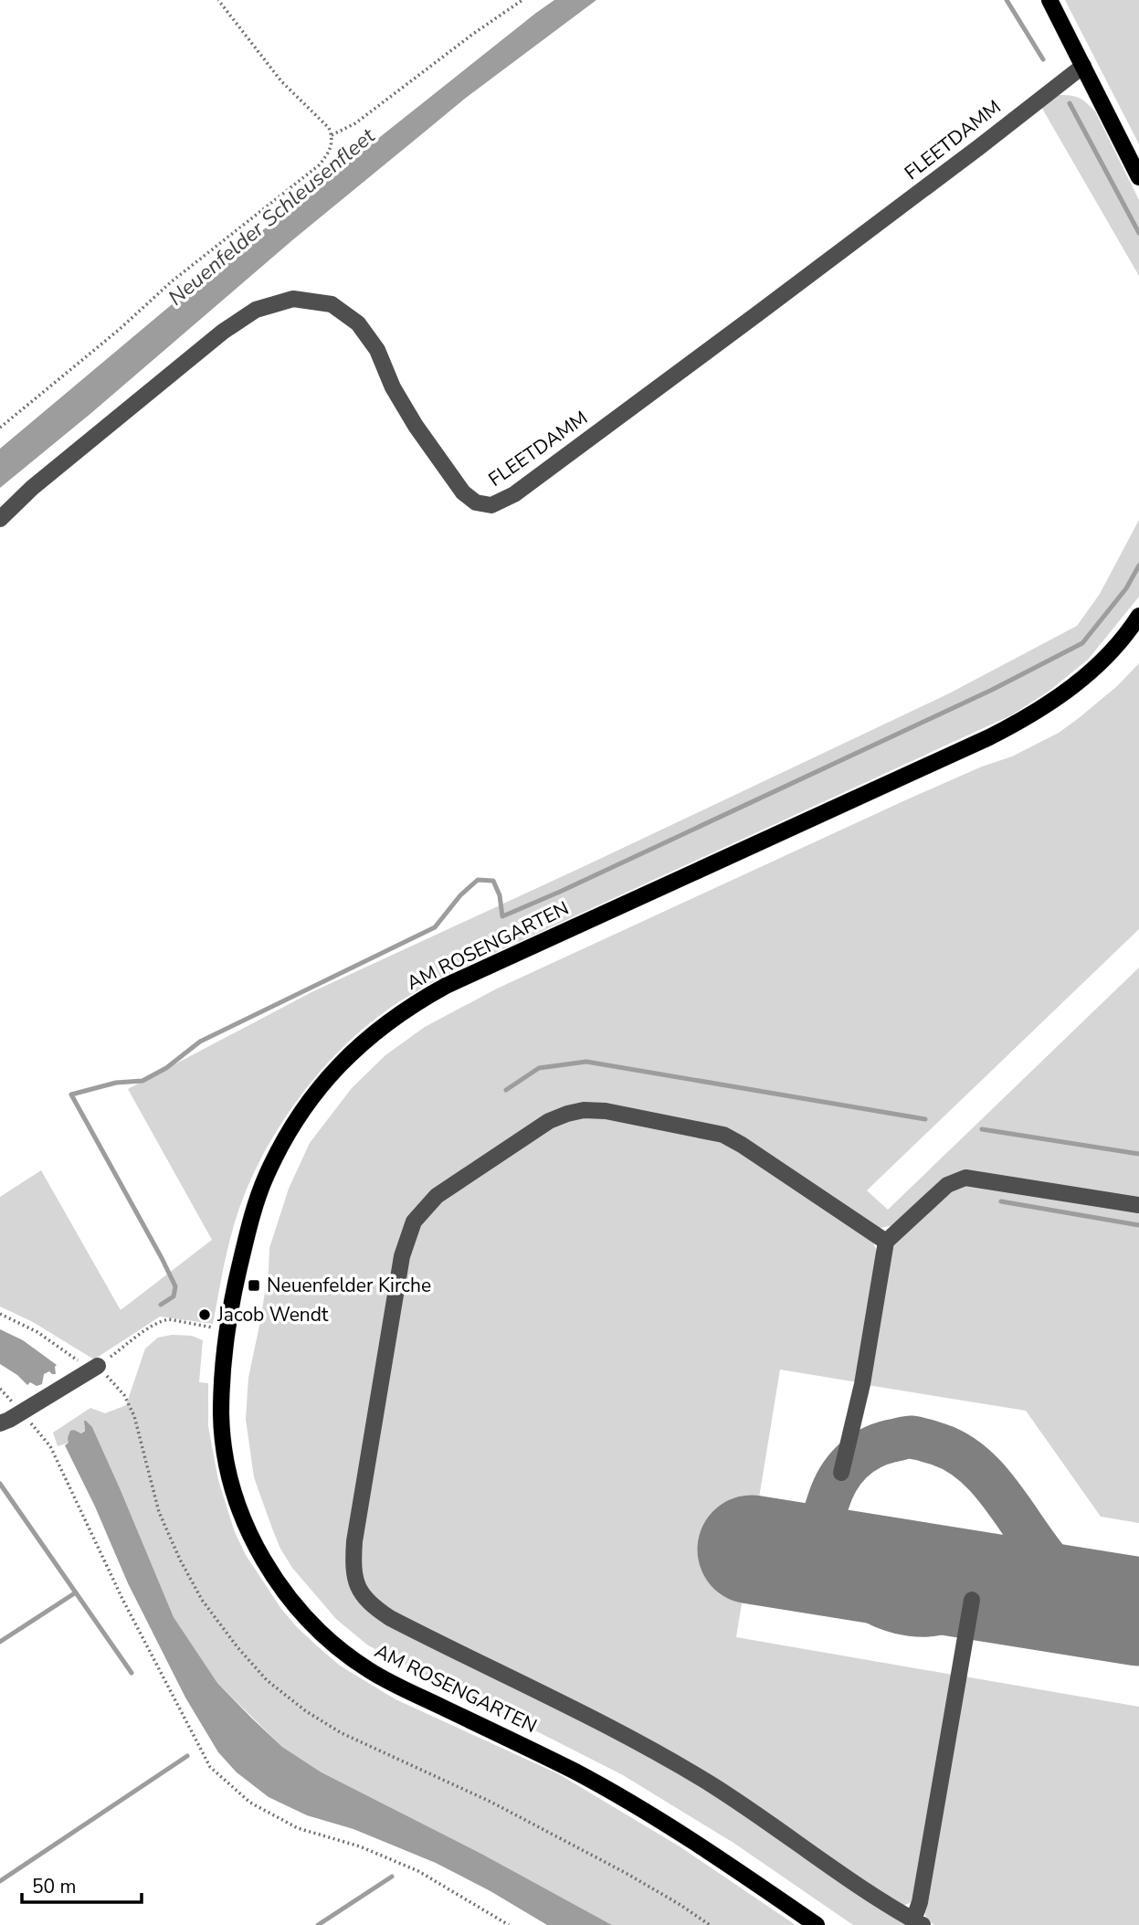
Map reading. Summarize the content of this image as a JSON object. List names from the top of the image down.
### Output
{
  "streets": {
    "main road": ["AM ROSENGARTEN"],
    "street": ["FLEETDAMM"]
  },
  "water": ["Neuenfelder Schleusenfleet"],
  "places": {
    "transit": ["Neuenfelder Kirche"],
    "other": ["Jacob Wendt"]
  },
  "scale_bar": "50 m"
}
